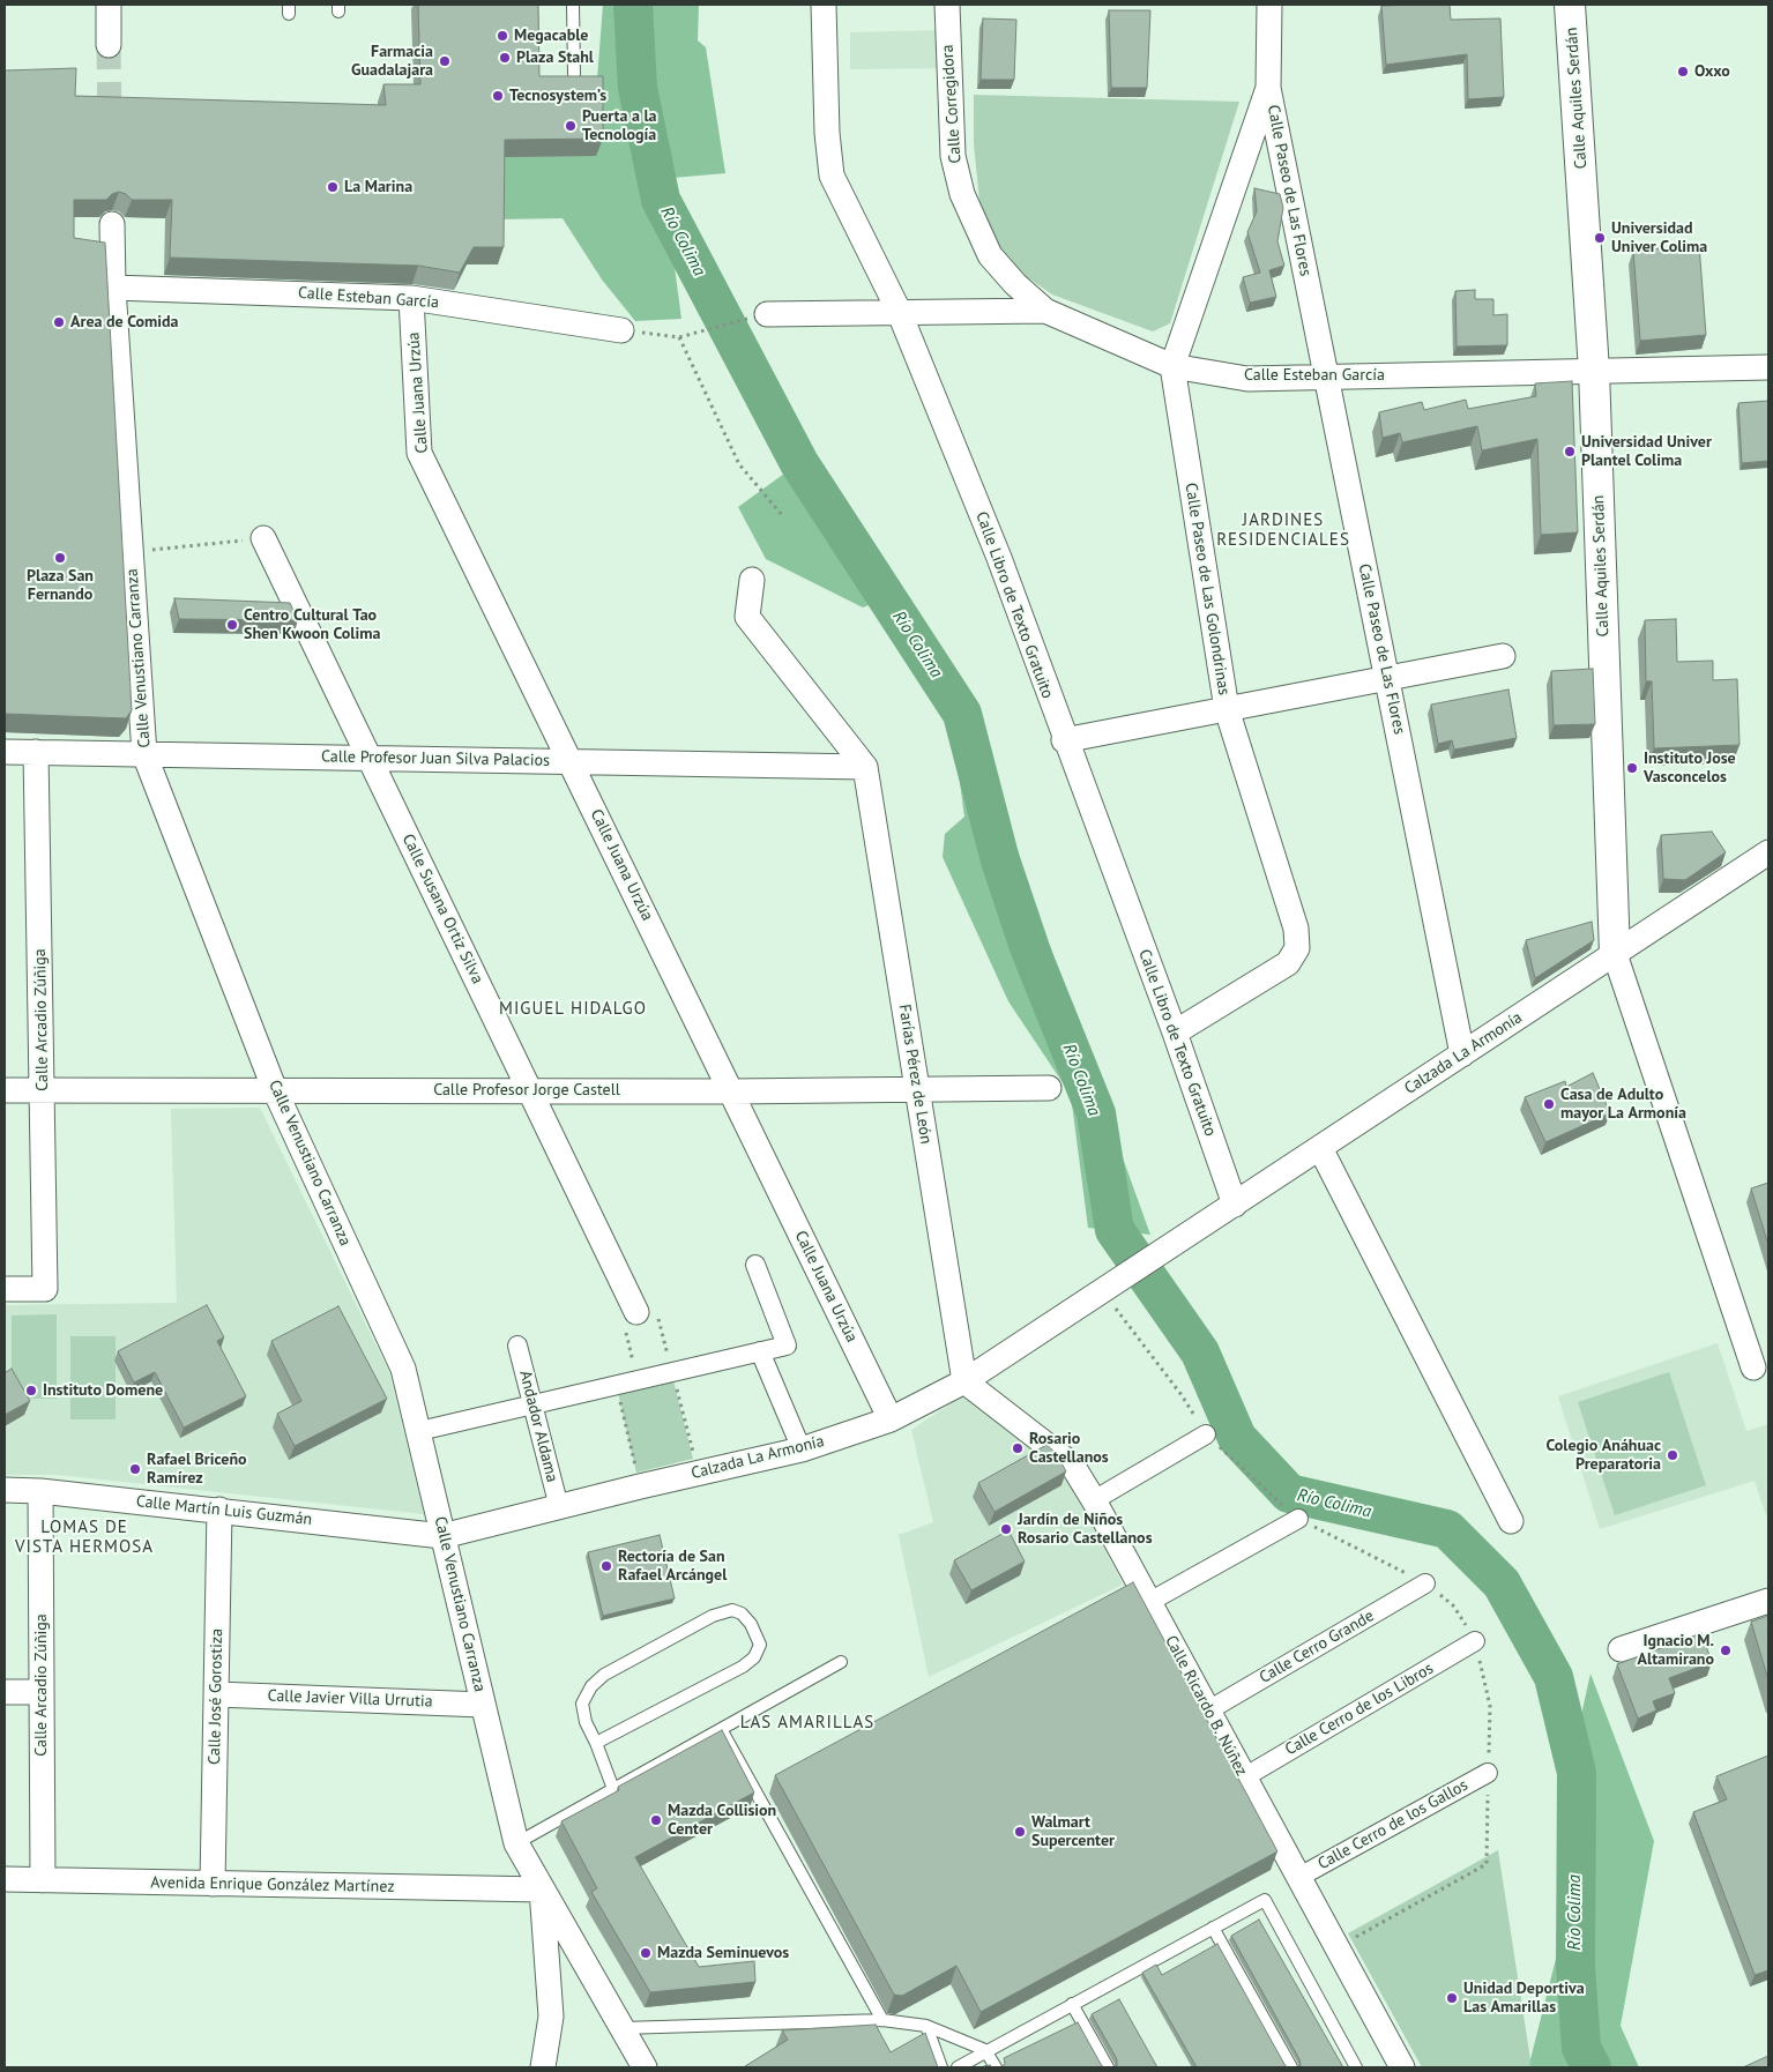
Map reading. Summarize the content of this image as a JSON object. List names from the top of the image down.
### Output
{
  "streets": {
    "street": [
      "Calle Aquiles Serdán",
      "Calle Corregidora",
      "Calle Paseo de Las Flores",
      "Calle Esteban García",
      "Calle Juana Urzúa",
      "Calle Paseo de Las Golondrinas",
      "Calle Libro de Texto Gratuito",
      "Calle Venustiano Carranza",
      "Calle Profesor Juan Silva Palacios",
      "Calle Susana Ortiz Silva",
      "Calle Arcadio Zúñiga",
      "Calzada La Armonía",
      "Farías Pérez de León",
      "Calle Profesor Jorge Castell",
      "Andador Aldama",
      "Calle Martín Luis Guzmán",
      "Calle Cerro Grande",
      "Calle José Gorostiza",
      "Calle Javier Villa Urrutia",
      "Calle Ricardo B. Núñez",
      "Calle Cerro de los Libros",
      "Calle Cerro de los Gallos",
      "Avenida Enrique González Martínez"
    ]
  },
  "crossings": [
    ["Calle Aquiles Serdán", "Calle Esteban García"],
    ["Calle Aquiles Serdán", "Calzada La Armonía"],
    ["Calle Corregidora", "Calle Esteban García"],
    ["Calle Paseo de Las Flores", "Calle Esteban García"],
    ["Calle Paseo de Las Flores", "Calle Paseo de Las Golondrinas"],
    ["Calle Paseo de Las Flores", "Calzada La Armonía"],
    ["Calle Esteban García", "Calle Juana Urzúa"],
    ["Calle Esteban García", "Calle Paseo de Las Golondrinas"],
    ["Calle Esteban García", "Calle Libro de Texto Gratuito"],
    ["Calle Esteban García", "Calle Venustiano Carranza"],
    ["Calle Juana Urzúa", "Calle Profesor Juan Silva Palacios"],
    ["Calle Juana Urzúa", "Calzada La Armonía"],
    ["Calle Juana Urzúa", "Calle Profesor Jorge Castell"],
    ["Calle Paseo de Las Golondrinas", "Calle Libro de Texto Gratuito"],
    ["Calle Libro de Texto Gratuito", "Calzada La Armonía"],
    ["Calle Venustiano Carranza", "Calle Profesor Juan Silva Palacios"],
    ["Calle Venustiano Carranza", "Calzada La Armonía"],
    ["Calle Venustiano Carranza", "Calle Profesor Jorge Castell"],
    ["Calle Venustiano Carranza", "Calle Martín Luis Guzmán"],
    ["Calle Venustiano Carranza", "Calle Javier Villa Urrutia"],
    ["Calle Venustiano Carranza", "Avenida Enrique González Martínez"],
    ["Calle Profesor Juan Silva Palacios", "Calle Susana Ortiz Silva"],
    ["Calle Profesor Juan Silva Palacios", "Calle Arcadio Zúñiga"],
    ["Calle Profesor Juan Silva Palacios", "Farías Pérez de León"],
    ["Calle Susana Ortiz Silva", "Calle Profesor Jorge Castell"],
    ["Calle Arcadio Zúñiga", "Calle Profesor Jorge Castell"],
    ["Calle Arcadio Zúñiga", "Calle Martín Luis Guzmán"],
    ["Calle Arcadio Zúñiga", "Avenida Enrique González Martínez"],
    ["Calzada La Armonía", "Farías Pérez de León"],
    ["Calzada La Armonía", "Andador Aldama"],
    ["Calzada La Armonía", "Calle Martín Luis Guzmán"],
    ["Calzada La Armonía", "Calle Ricardo B. Núñez"],
    ["Farías Pérez de León", "Calle Profesor Jorge Castell"],
    ["Farías Pérez de León", "Calle Ricardo B. Núñez"],
    ["Calle Martín Luis Guzmán", "Calle José Gorostiza"],
    ["Calle Cerro Grande", "Calle Ricardo B. Núñez"],
    ["Calle José Gorostiza", "Calle Javier Villa Urrutia"],
    ["Calle José Gorostiza", "Avenida Enrique González Martínez"],
    ["Calle Ricardo B. Núñez", "Calle Cerro de los Libros"],
    ["Calle Ricardo B. Núñez", "Calle Cerro de los Gallos"]
  ],
  "districts": [
    "JARDINES RESIDENCIALES",
    "MIGUEL HIDALGO",
    "LOMAS DE VISTA HERMOSA",
    "LAS AMARILLAS"
  ],
  "water": ["Río Colima"],
  "places": [
    "Megacable",
    "Plaza Stahl",
    "Farmacia Guadalajara",
    "Oxxo",
    "Tecnosystem’s",
    "Puerta a la Tecnología",
    "La Marina",
    "Universidad Univer Colima",
    "Area de Comida",
    "Universidad Univer Plantel Colima",
    "Plaza San Fernando",
    "Centro Cultural Tao Shen Kwoon Colima",
    "Instituto Jose Vasconcelos",
    "Casa de Adulto mayor La Armonía",
    "Instituto Domene",
    "Rosario Castellanos",
    "Colegio Anáhuac Preparatoria",
    "Rafael Briceño Ramírez",
    "Jardín de Niños Rosario Castellanos",
    "Rectoría de San Rafael Arcángel",
    "Ignacio M. Altamirano",
    "Mazda Collision Center",
    "Walmart Supercenter",
    "Mazda Seminuevos",
    "Unidad Deportiva Las Amarillas"
  ]
}
